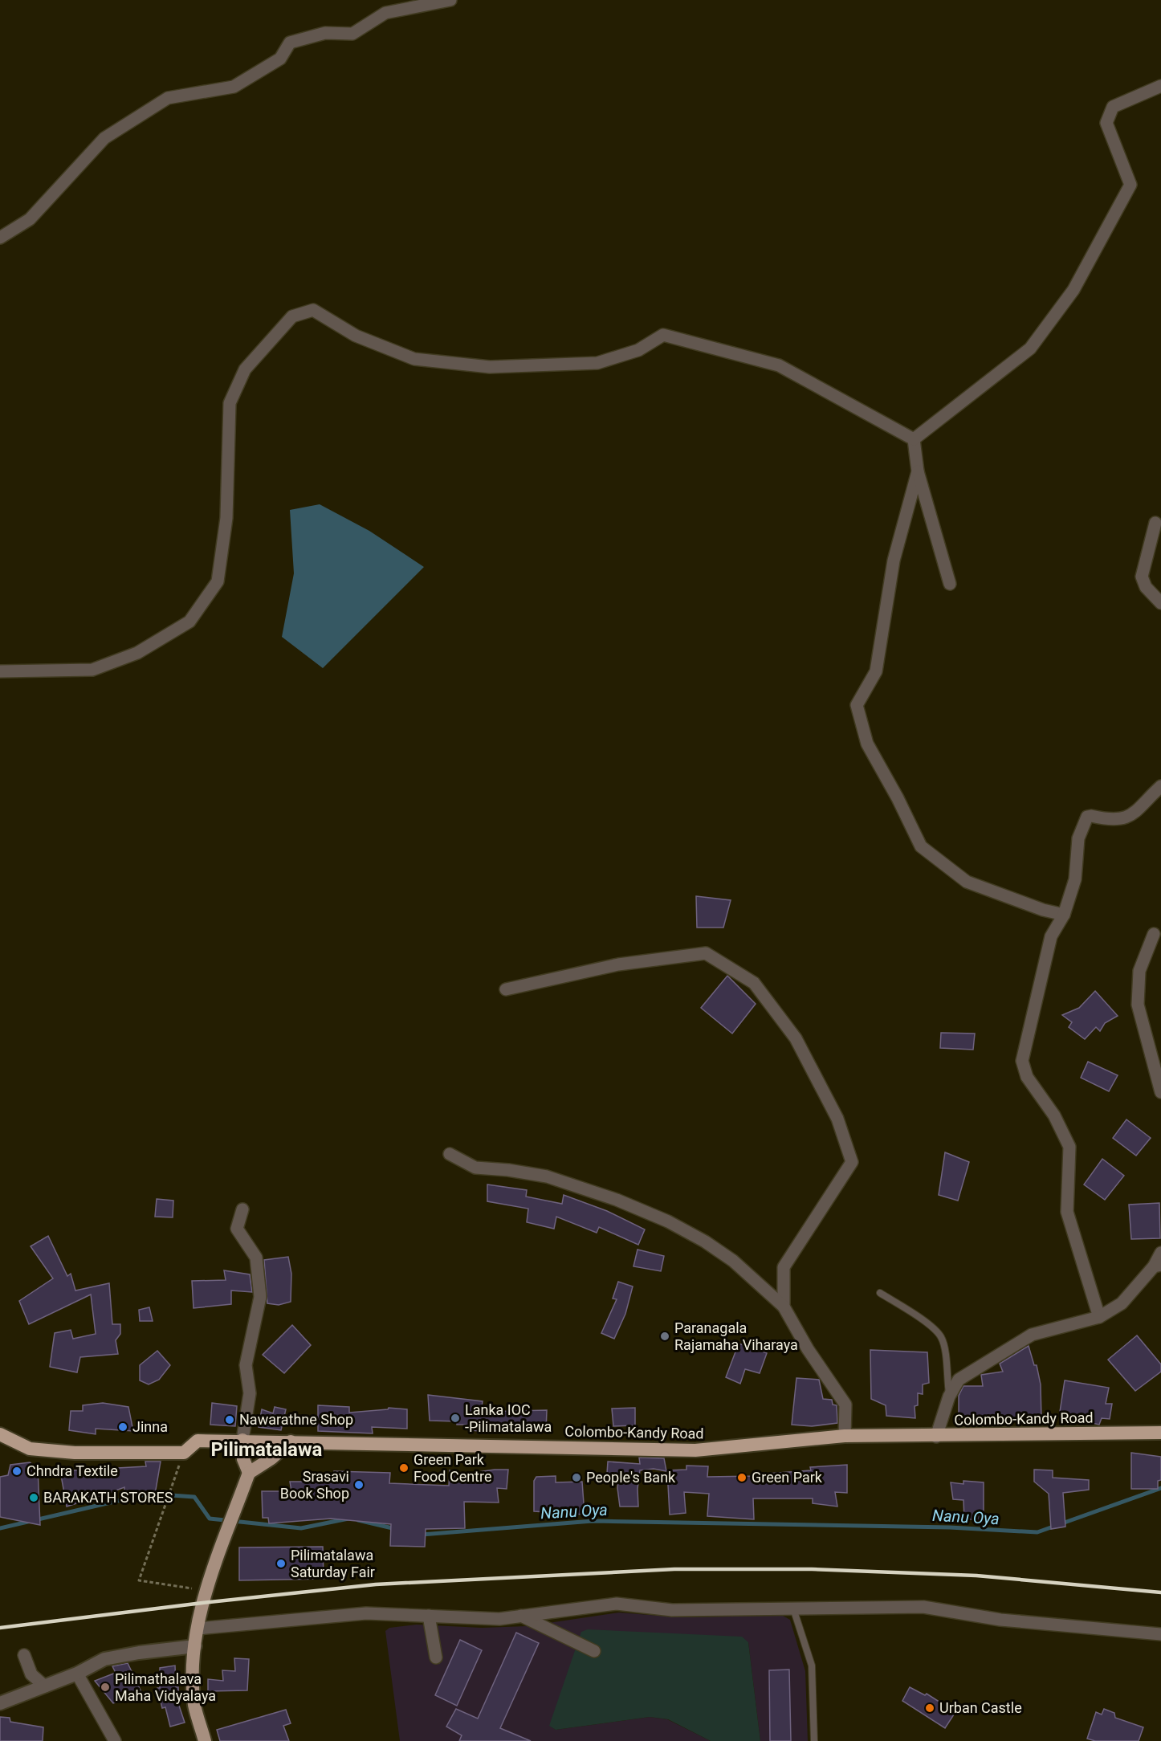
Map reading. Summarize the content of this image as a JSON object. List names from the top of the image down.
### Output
{
  "streets": {
    "highway": ["Colombo-Kandy Road"]
  },
  "districts": ["Pilimatalawa"],
  "water": ["Nanu Oya"],
  "places": [
    "Paranagala Rajamaha Viharaya",
    "Lanka IOC -Pilimatalawa",
    "Nawarathne Shop",
    "Jinna",
    "Green Park Food Centre",
    "Chndra Textile",
    "People's Bank",
    "Green Park",
    "Srasavi Book Shop",
    "BARAKATH STORES",
    "Pilimatalawa Saturday Fair",
    "Pilimathalava Maha Vidyalaya",
    "Urban Castle"
  ]
}
